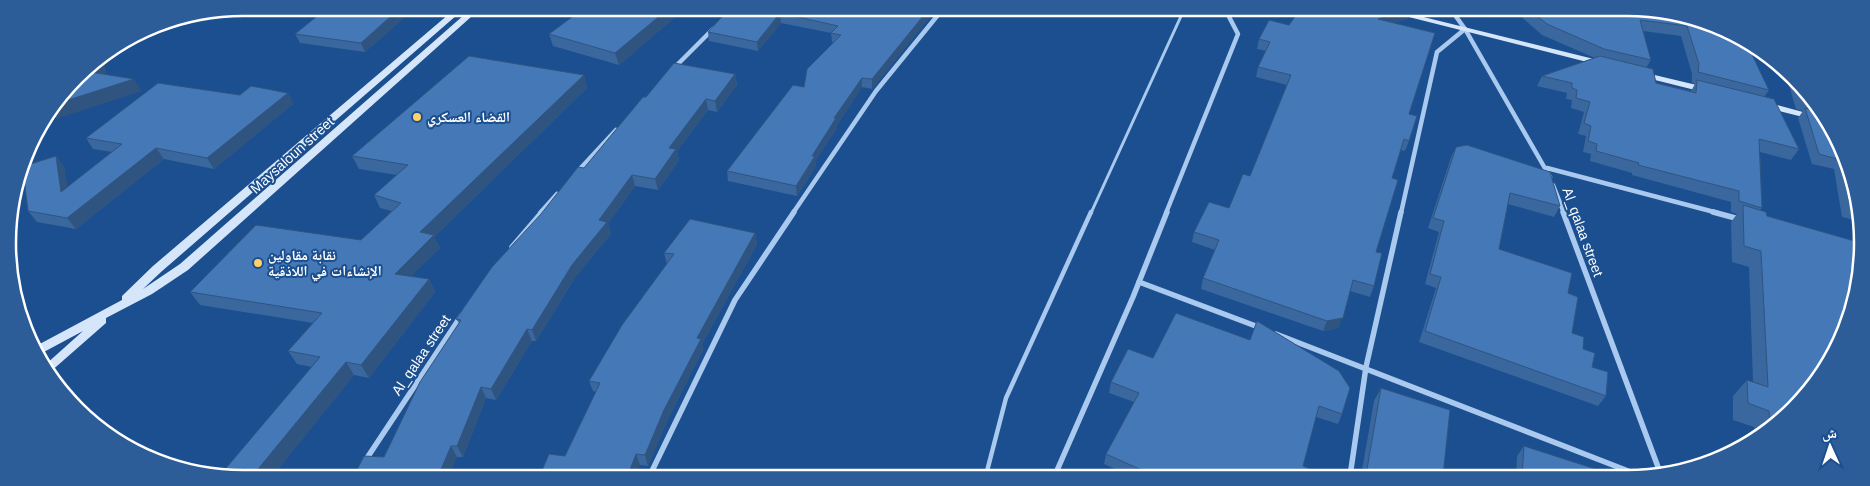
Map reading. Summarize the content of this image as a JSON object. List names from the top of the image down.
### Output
{
  "streets": {
    "main road": ["Maysaloun street"],
    "street": ["Al_qalaa street"]
  },
  "places": ["القضاء العسكري", "نقابة مقاولين الإنشاءات في اللاذقية"],
  "north": "top"
}
